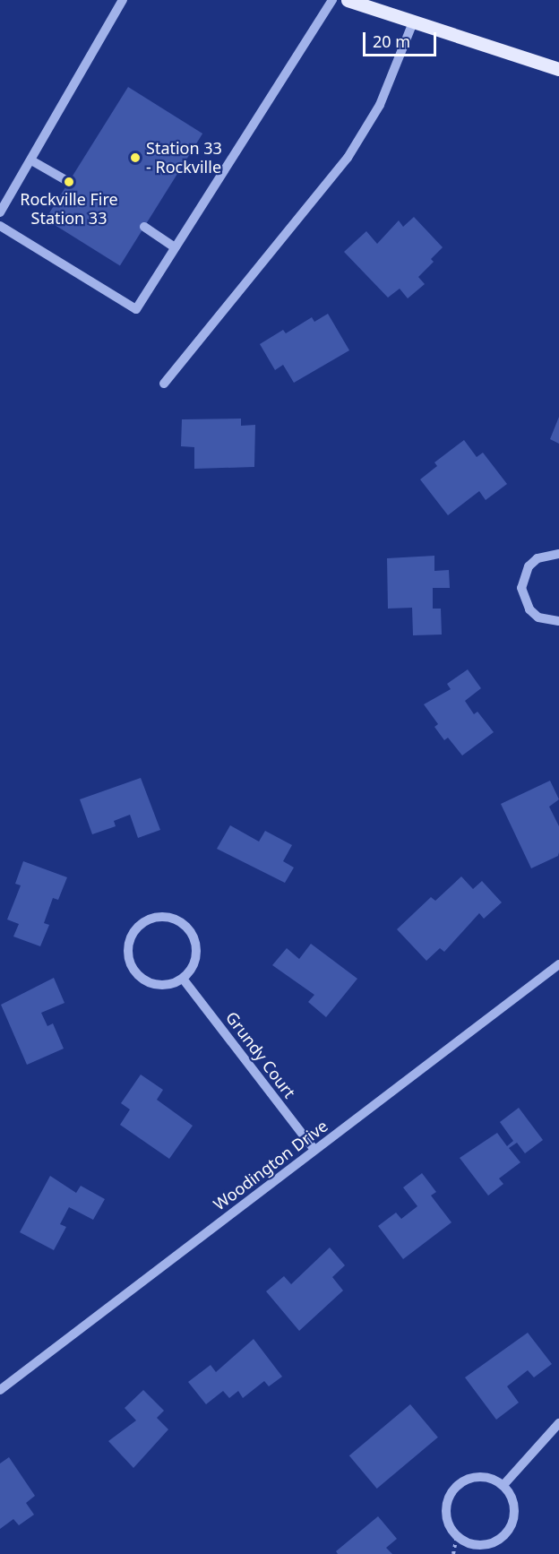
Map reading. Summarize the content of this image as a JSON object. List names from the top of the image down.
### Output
{
  "streets": {
    "street": ["Grundy Court", "Woodington Drive"]
  },
  "crossings": [
    ["Grundy Court", "Woodington Drive"]
  ],
  "places": ["Station 33 - Rockville", "Rockville Fire Station 33"],
  "scale_bar": "20 m"
}
